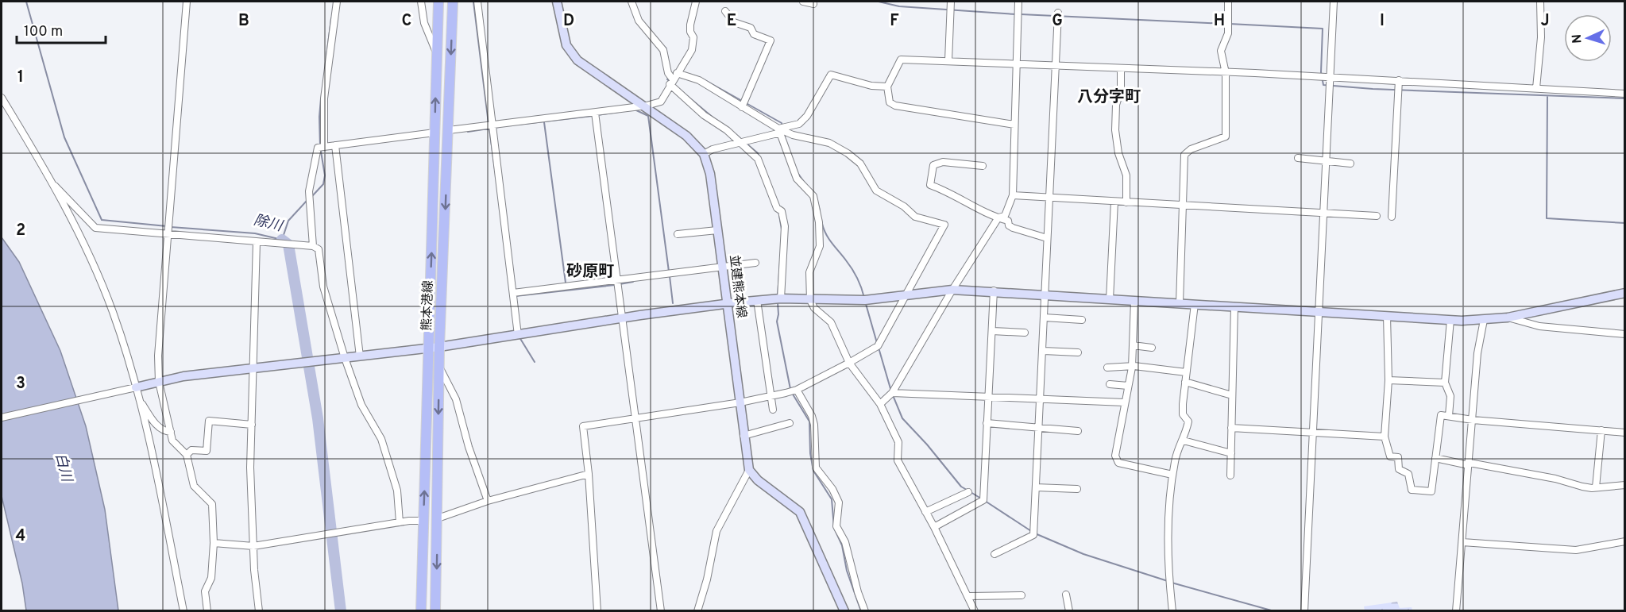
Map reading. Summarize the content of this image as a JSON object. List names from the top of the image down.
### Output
{
  "streets": {
    "main road": ["熊本港線"],
    "street": ["並建熊本線"]
  },
  "districts": ["八分字町", "砂原町"],
  "water": ["除川", "白川"],
  "scale_bar": "100 m",
  "north": "left",
  "grid": {
    "columns": [
      "B",
      "C",
      "D",
      "E",
      "F",
      "G",
      "H",
      "I",
      "J"
    ],
    "rows": [
      "1",
      "2",
      "3",
      "4"
    ]
  }
}
